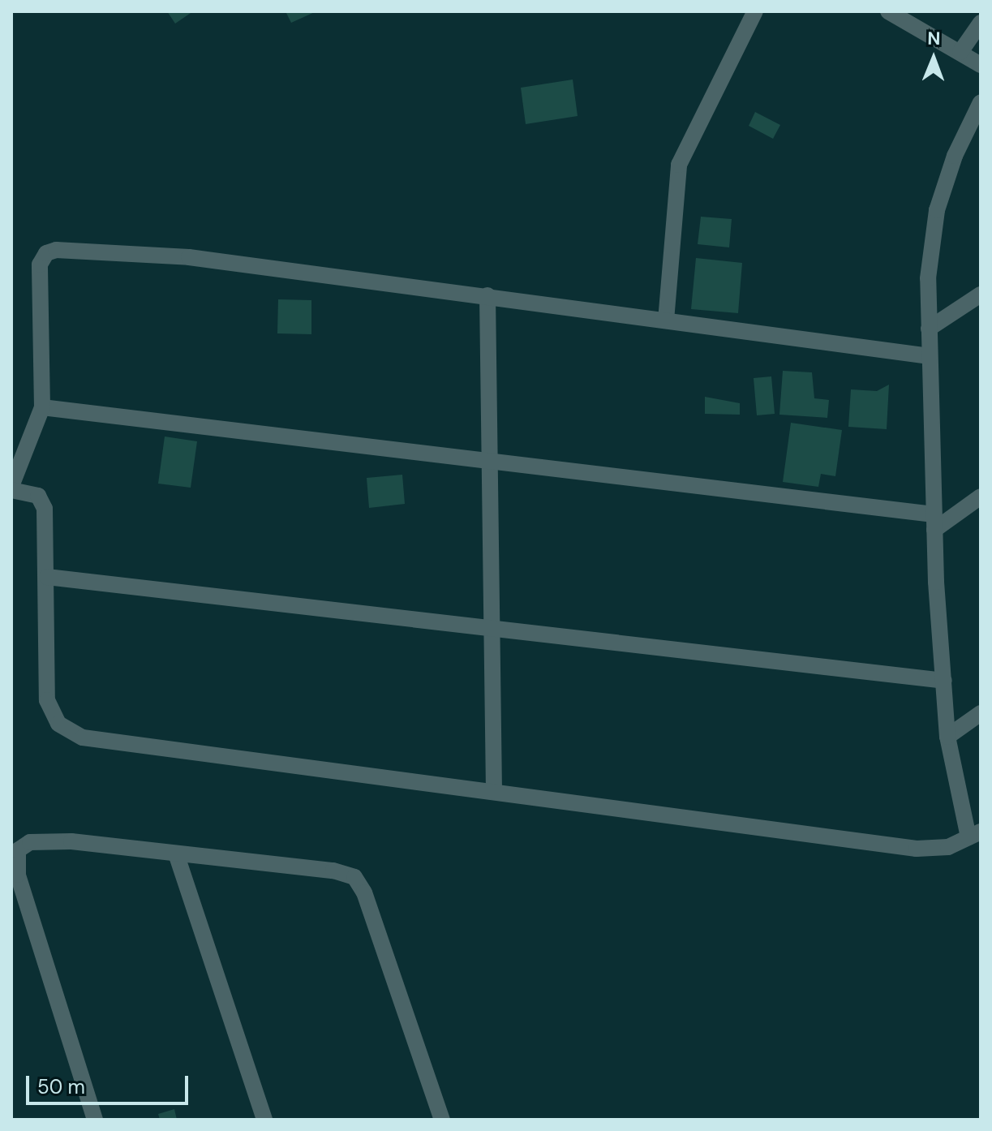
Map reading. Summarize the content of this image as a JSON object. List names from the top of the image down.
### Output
{
  "scale_bar": "50 m",
  "north": "top"
}
